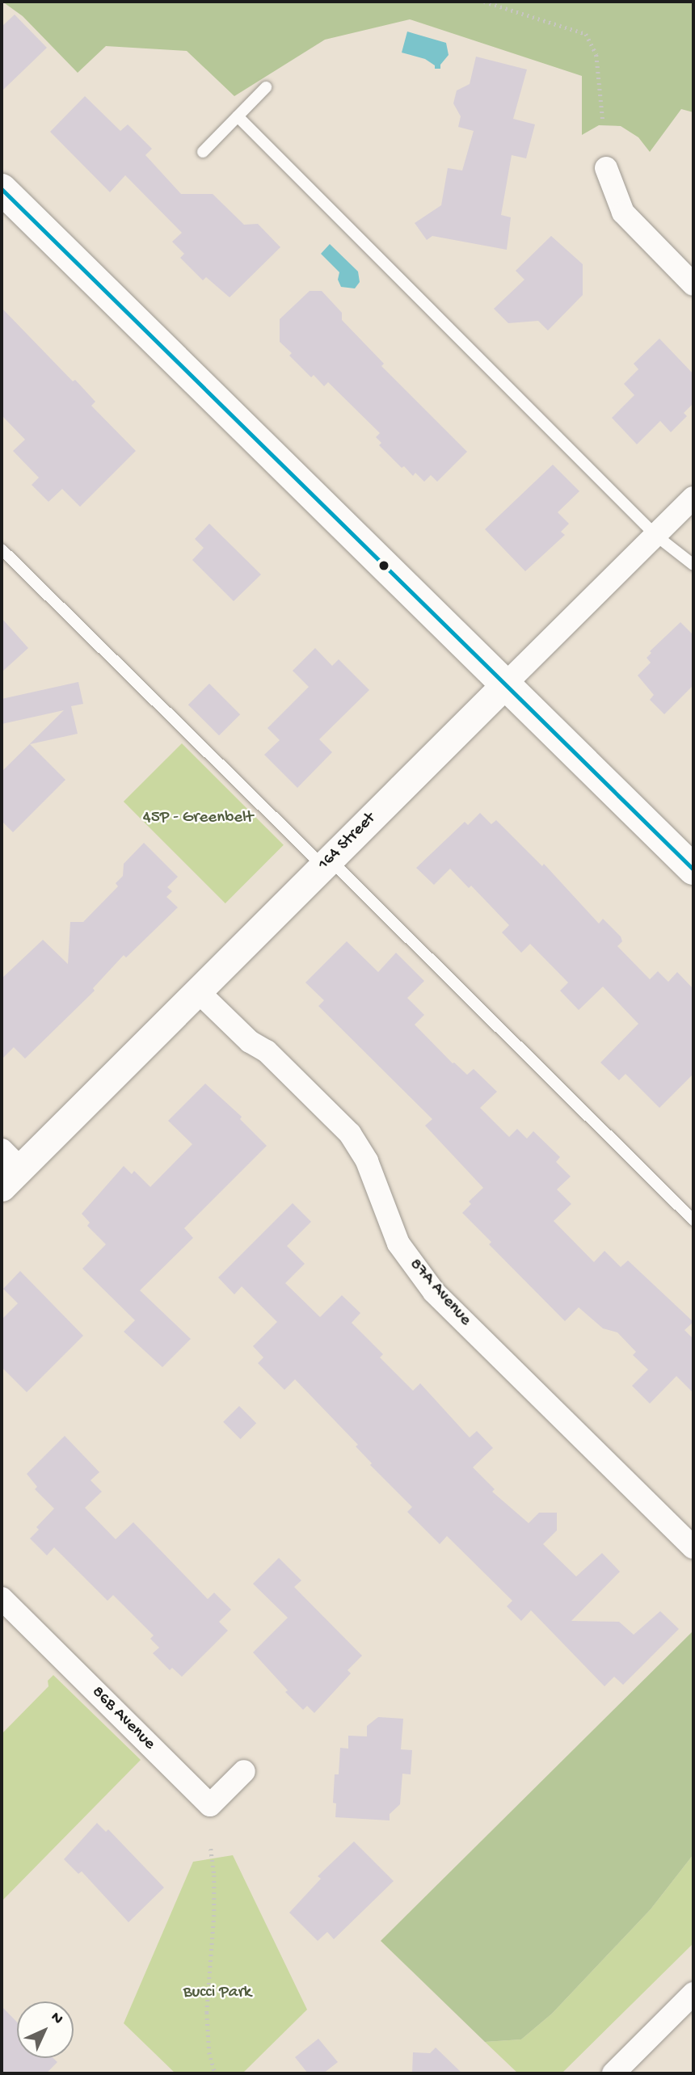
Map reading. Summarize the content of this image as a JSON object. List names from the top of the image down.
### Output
{
  "streets": {
    "street": ["164 Street", "87A Avenue", "86B Avenue"]
  },
  "crossings": [
    ["164 Street", "87A Avenue"]
  ],
  "parks": ["45P - Greenbelt", "Bucci Park"],
  "north": "top right"
}
